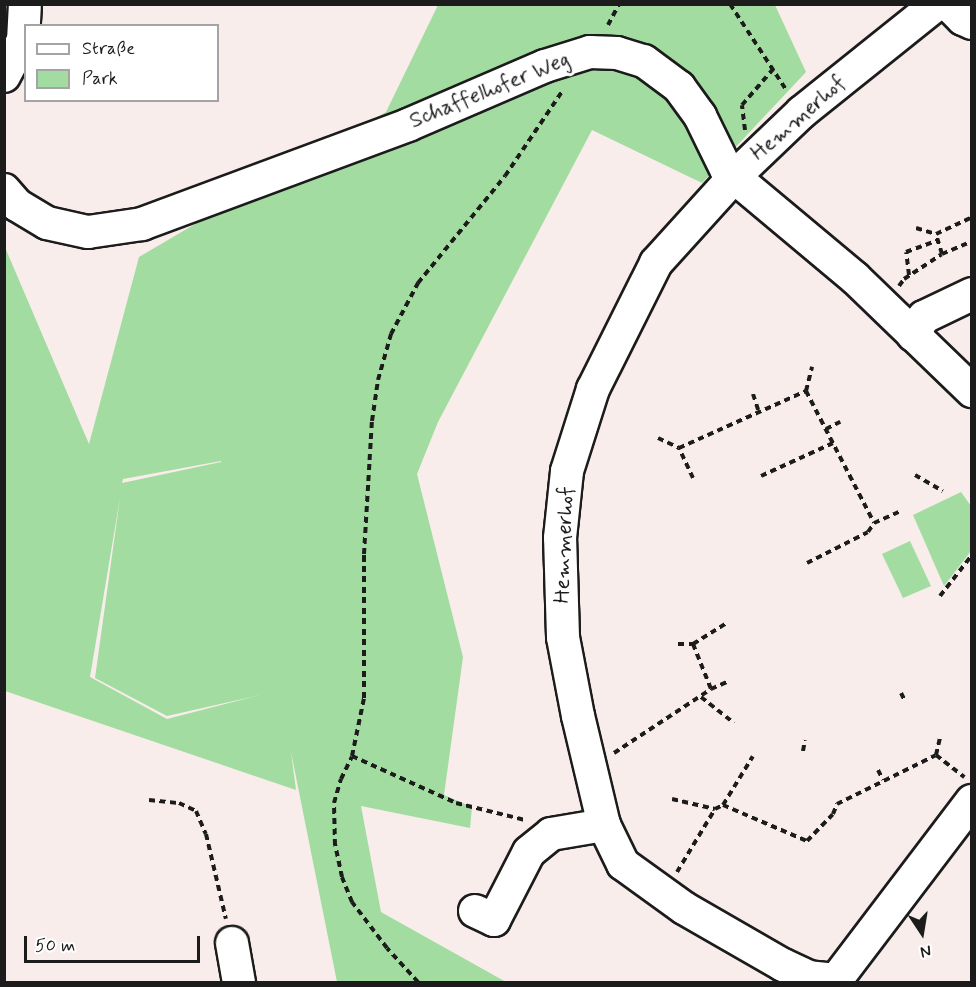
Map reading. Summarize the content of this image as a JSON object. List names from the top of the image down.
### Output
{
  "streets": {
    "street": ["Schaffelhofer Weg", "Hemmerhof"]
  },
  "crossings": [
    ["Schaffelhofer Weg", "Hemmerhof"]
  ],
  "legend": ["Straße", "Park"],
  "scale_bar": "50 m",
  "north": "bottom"
}
